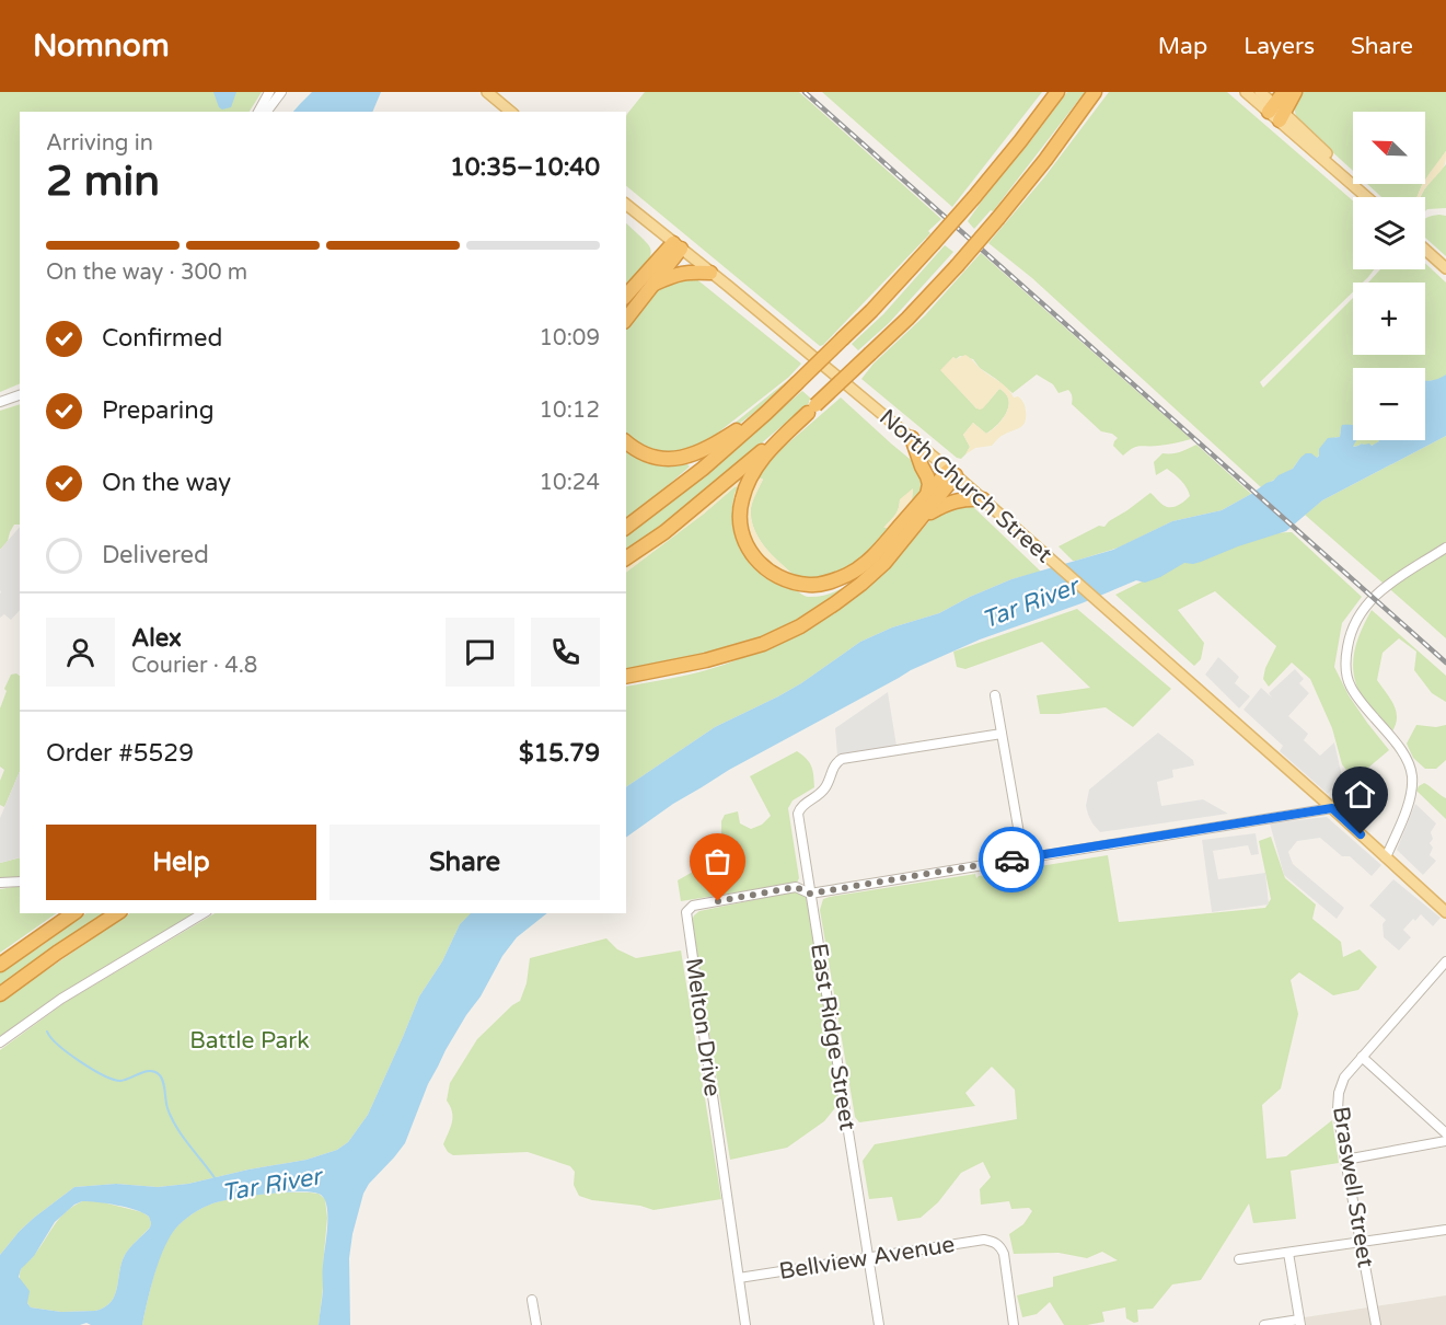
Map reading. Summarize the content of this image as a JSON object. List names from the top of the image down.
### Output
{
  "streets": {
    "main road": ["North Church Street"],
    "street": [
      "Melton Drive",
      "East Ridge Street",
      "Braswell Street",
      "Bellview Avenue"
    ]
  },
  "crossings": [
    ["North Church Street", "Melton Drive"],
    ["Melton Drive", "East Ridge Street"],
    ["Melton Drive", "Bellview Avenue"],
    ["East Ridge Street", "Bellview Avenue"]
  ],
  "water": ["Tar River"],
  "parks": ["Battle Park"],
  "north": "top left",
  "page": {
    "header": "Nomnom",
    "nav": ["Map", "Layers", "Share"],
    "map_buttons": ["+", "−"],
    "heading": ["2 min", "Arriving in", "10:35–10:40"],
    "panel": [
      "Alex",
      "Courier · 4.8",
      "Order #5529",
      "$15.79"
    ],
    "bar": "On the way · 300 m",
    "list": [
      ["Confirmed", "10:09"],
      ["Preparing", "10:12"],
      ["On the way", "10:24"],
      "Delivered"
    ],
    "buttons": ["Help", "Share"]
  }
}
